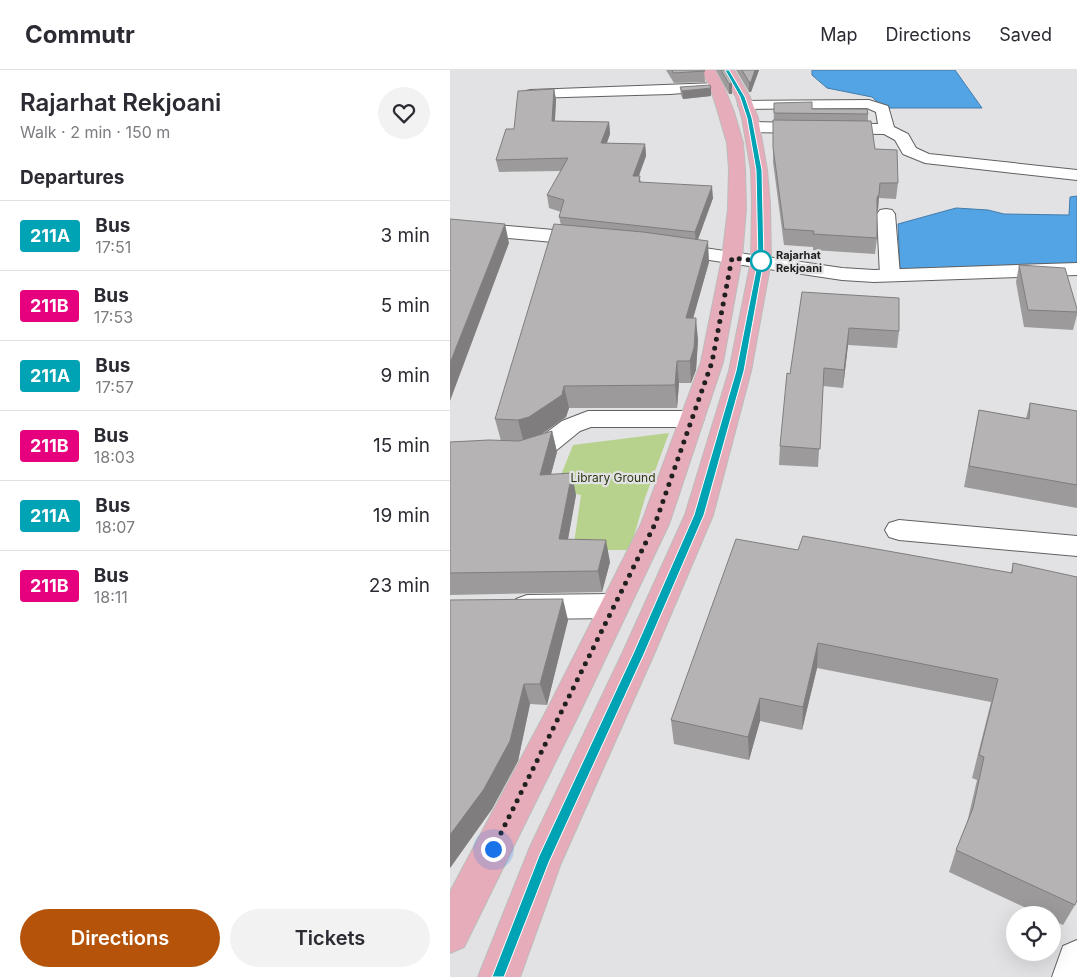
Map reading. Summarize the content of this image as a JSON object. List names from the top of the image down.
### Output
{
  "parks": ["Library Ground"],
  "places": ["Rajarhat Rekjoani"],
  "lines": ["bus line 211A"],
  "page": {
    "header": "Commutr",
    "nav": ["Map", "Directions", "Saved"],
    "heading": [
      ["Rajarhat Rekjoani", "Walk · 2 min · 150 m"],
      "Departures"
    ],
    "list": [
      {
        "mark": "211A",
        "name": "Bus",
        "note": "17:51",
        "value": "3 min"
      },
      {
        "mark": "211B",
        "name": "Bus",
        "note": "17:53",
        "value": "5 min"
      },
      {
        "mark": "211A",
        "name": "Bus",
        "note": "17:57",
        "value": "9 min"
      },
      {
        "mark": "211B",
        "name": "Bus",
        "note": "18:03",
        "value": "15 min"
      },
      {
        "mark": "211A",
        "name": "Bus",
        "note": "18:07",
        "value": "19 min"
      },
      {
        "mark": "211B",
        "name": "Bus",
        "note": "18:11",
        "value": "23 min"
      }
    ],
    "buttons": ["Directions", "Tickets"]
  }
}
